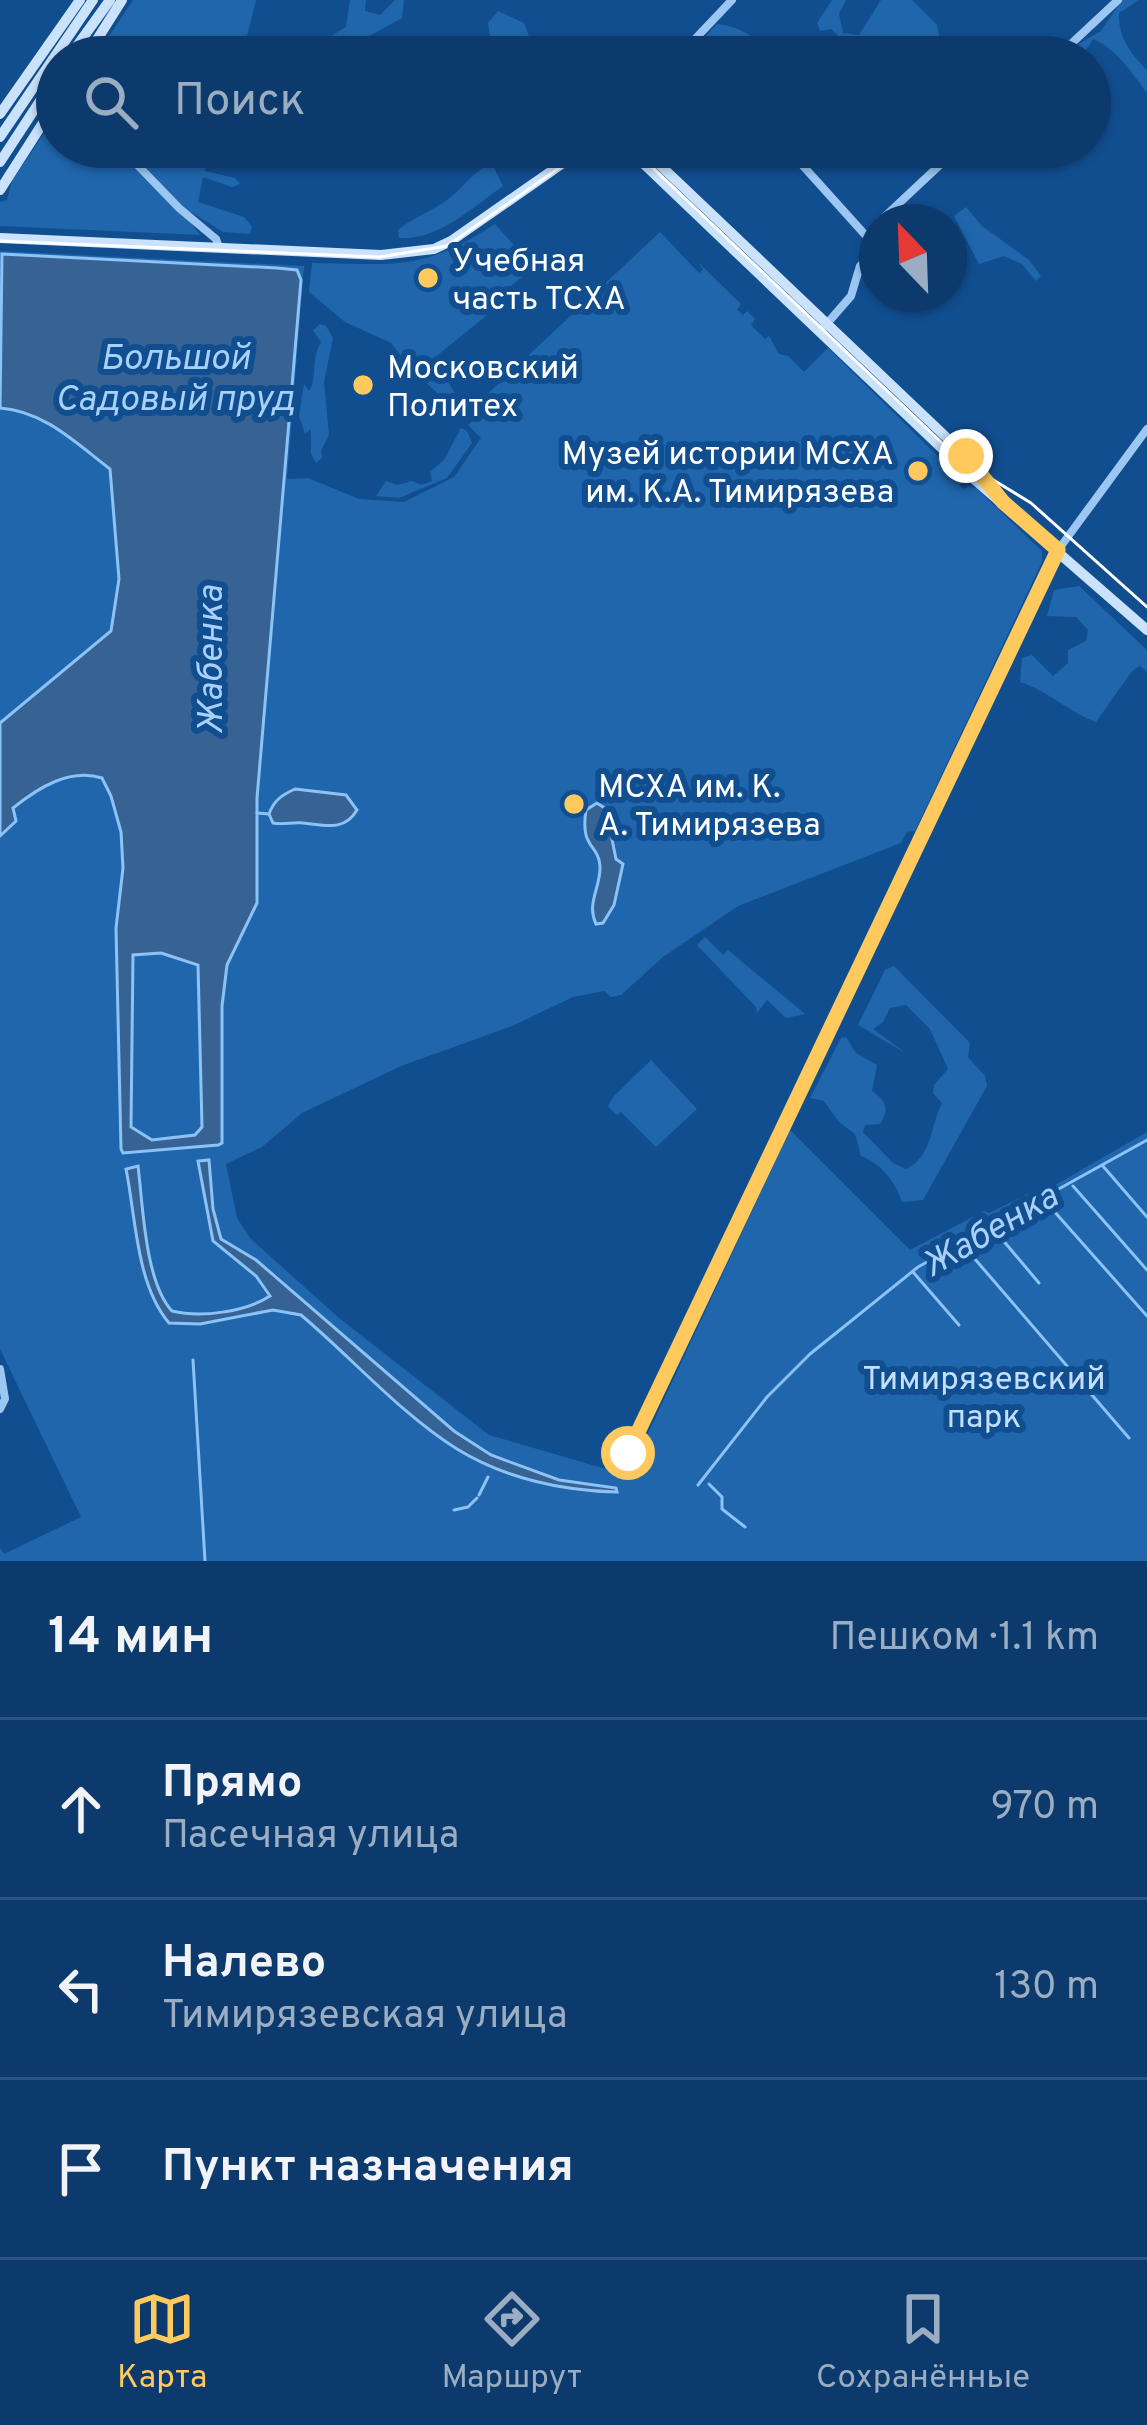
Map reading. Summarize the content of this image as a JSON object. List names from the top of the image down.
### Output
{
  "water": ["Большой Садовый пруд", "Жабенка"],
  "parks": ["Тимирязевский парк"],
  "places": [
    "Учебная часть ТСХА",
    "Московский Политех",
    "Музей истории МСХА им. К.А. Тимирязева",
    "МСХА им. К. А. Тимирязева"
  ],
  "north": "top left",
  "page": {
    "search": "Поиск",
    "heading": ["14 мин", "Пешком · 1.1 km"],
    "list": [
      ["Прямо", "Пасечная улица", "970 m"],
      ["Налево", "Тимирязевская улица", "130 m"],
      "Пункт назначения"
    ],
    "nav": ["Карта", "Маршрут", "Сохранённые"]
  }
}
